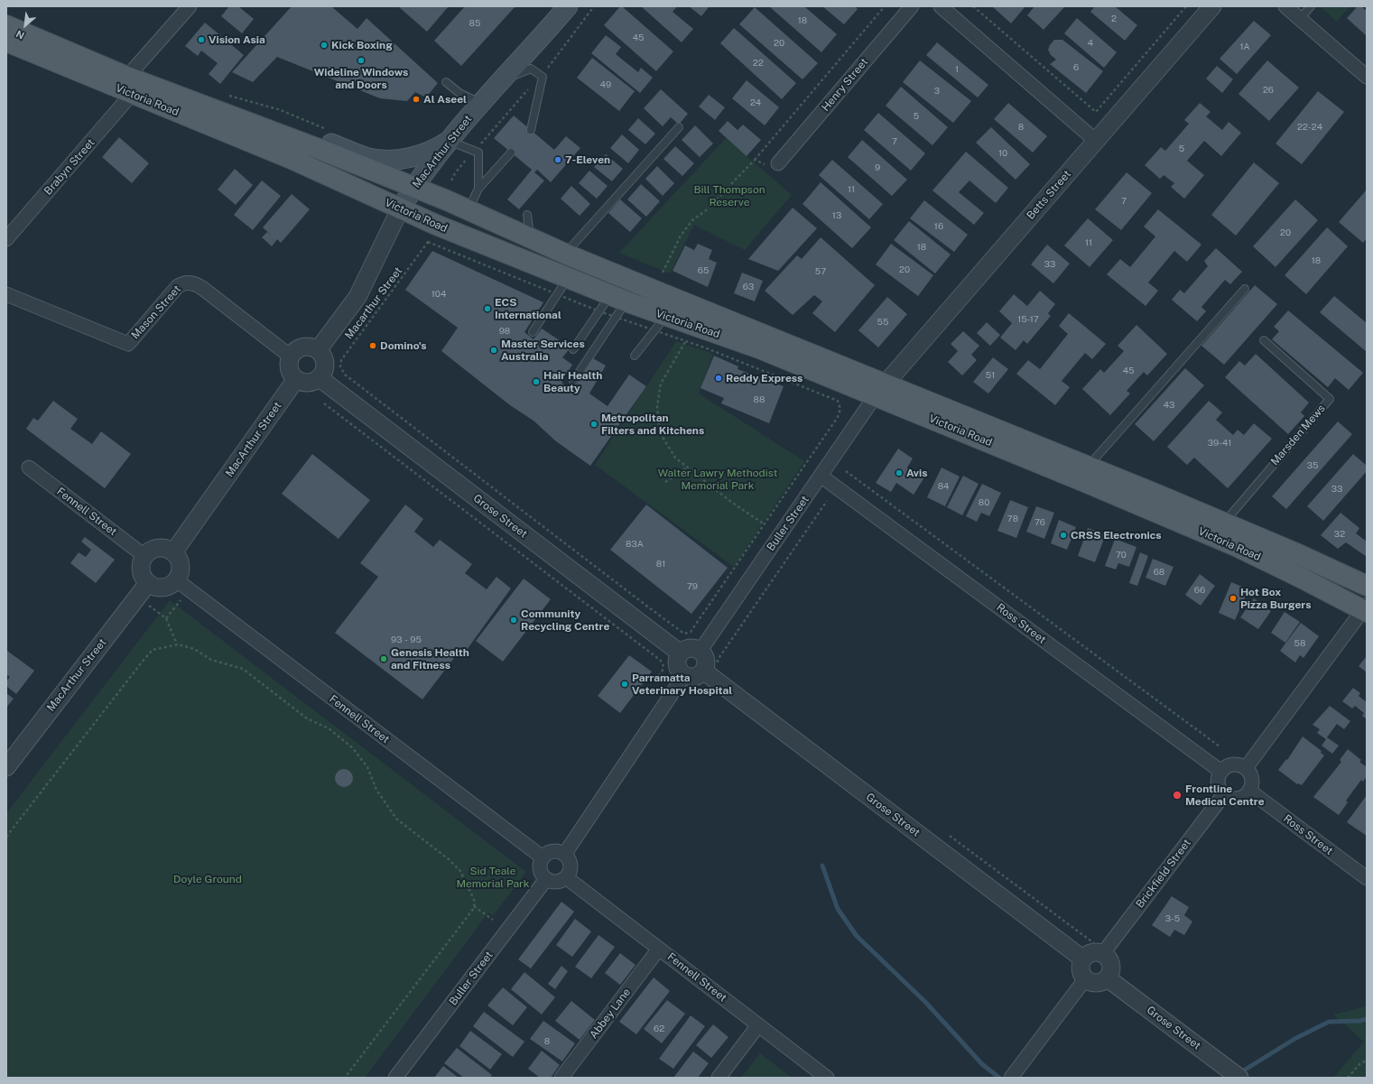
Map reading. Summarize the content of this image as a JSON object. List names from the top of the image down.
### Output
{
  "streets": {
    "main road": ["Victoria Road", "MacArthur Street"],
    "street": [
      "Henry Street",
      "Brabyn Street",
      "Betts Street",
      "Mason Street",
      "Fennell Street",
      "Grose Street",
      "Buller Street",
      "Ross Street",
      "Brickfield Street",
      "Abbey Lane"
    ],
    "lane": ["Marsden Mews"],
    "path": ["Macarthur Street"]
  },
  "crossings": [
    ["Victoria Road", "MacArthur Street"],
    ["Victoria Road", "Brabyn Street"],
    ["Victoria Road", "Betts Street"],
    ["Victoria Road", "Marsden Mews"],
    ["Victoria Road", "Buller Street"],
    ["MacArthur Street", "Mason Street"],
    ["MacArthur Street", "Fennell Street"],
    ["MacArthur Street", "Grose Street"],
    ["Betts Street", "Buller Street"],
    ["Macarthur Street", "Grose Street"],
    ["Mason Street", "Grose Street"],
    ["Fennell Street", "Buller Street"],
    ["Fennell Street", "Abbey Lane"],
    ["Grose Street", "Buller Street"],
    ["Grose Street", "Brickfield Street"],
    ["Buller Street", "Ross Street"],
    ["Ross Street", "Brickfield Street"]
  ],
  "parks": [
    "Bill Thompson Reserve",
    "Walter Lawry Methodist Memorial Park",
    "Sid Teale Memorial Park",
    "Doyle Ground"
  ],
  "places": [
    "Vision Asia",
    "Kick Boxing",
    "Wideline Windows and Doors",
    "Al Aseel",
    "7-Eleven",
    "ECS International",
    "Domino's",
    "Master Services Australia",
    "Reddy Express",
    "Hair Health Beauty",
    "Metropolitan Filters and Kitchens",
    "Avis",
    "CRSS Electronics",
    "Hot Box Pizza Burgers",
    "Community Recycling Centre",
    "Genesis Health and Fitness",
    "Parramatta Veterinary Hospital",
    "Frontline Medical Centre"
  ],
  "house_numbers": [
    "2",
    "18",
    "85",
    "45",
    "20",
    "4",
    "1A",
    "22",
    "6",
    "1",
    "49",
    "26",
    "3",
    "24",
    "5",
    "8",
    "22-24",
    "7",
    "5",
    "10",
    "9",
    "11",
    "7",
    "13",
    "16",
    "20",
    "11",
    "18",
    "18",
    "33",
    "20",
    "65",
    "57",
    "63",
    "104",
    "15-17",
    "55",
    "98",
    "45",
    "51",
    "88",
    "43",
    "39-41",
    "35",
    "84",
    "33",
    "80",
    "78",
    "76",
    "32",
    "83A",
    "70",
    "81",
    "68",
    "79",
    "66",
    "93 - 95",
    "58",
    "3-5",
    "62",
    "8"
  ],
  "north": "bottom left"
}
